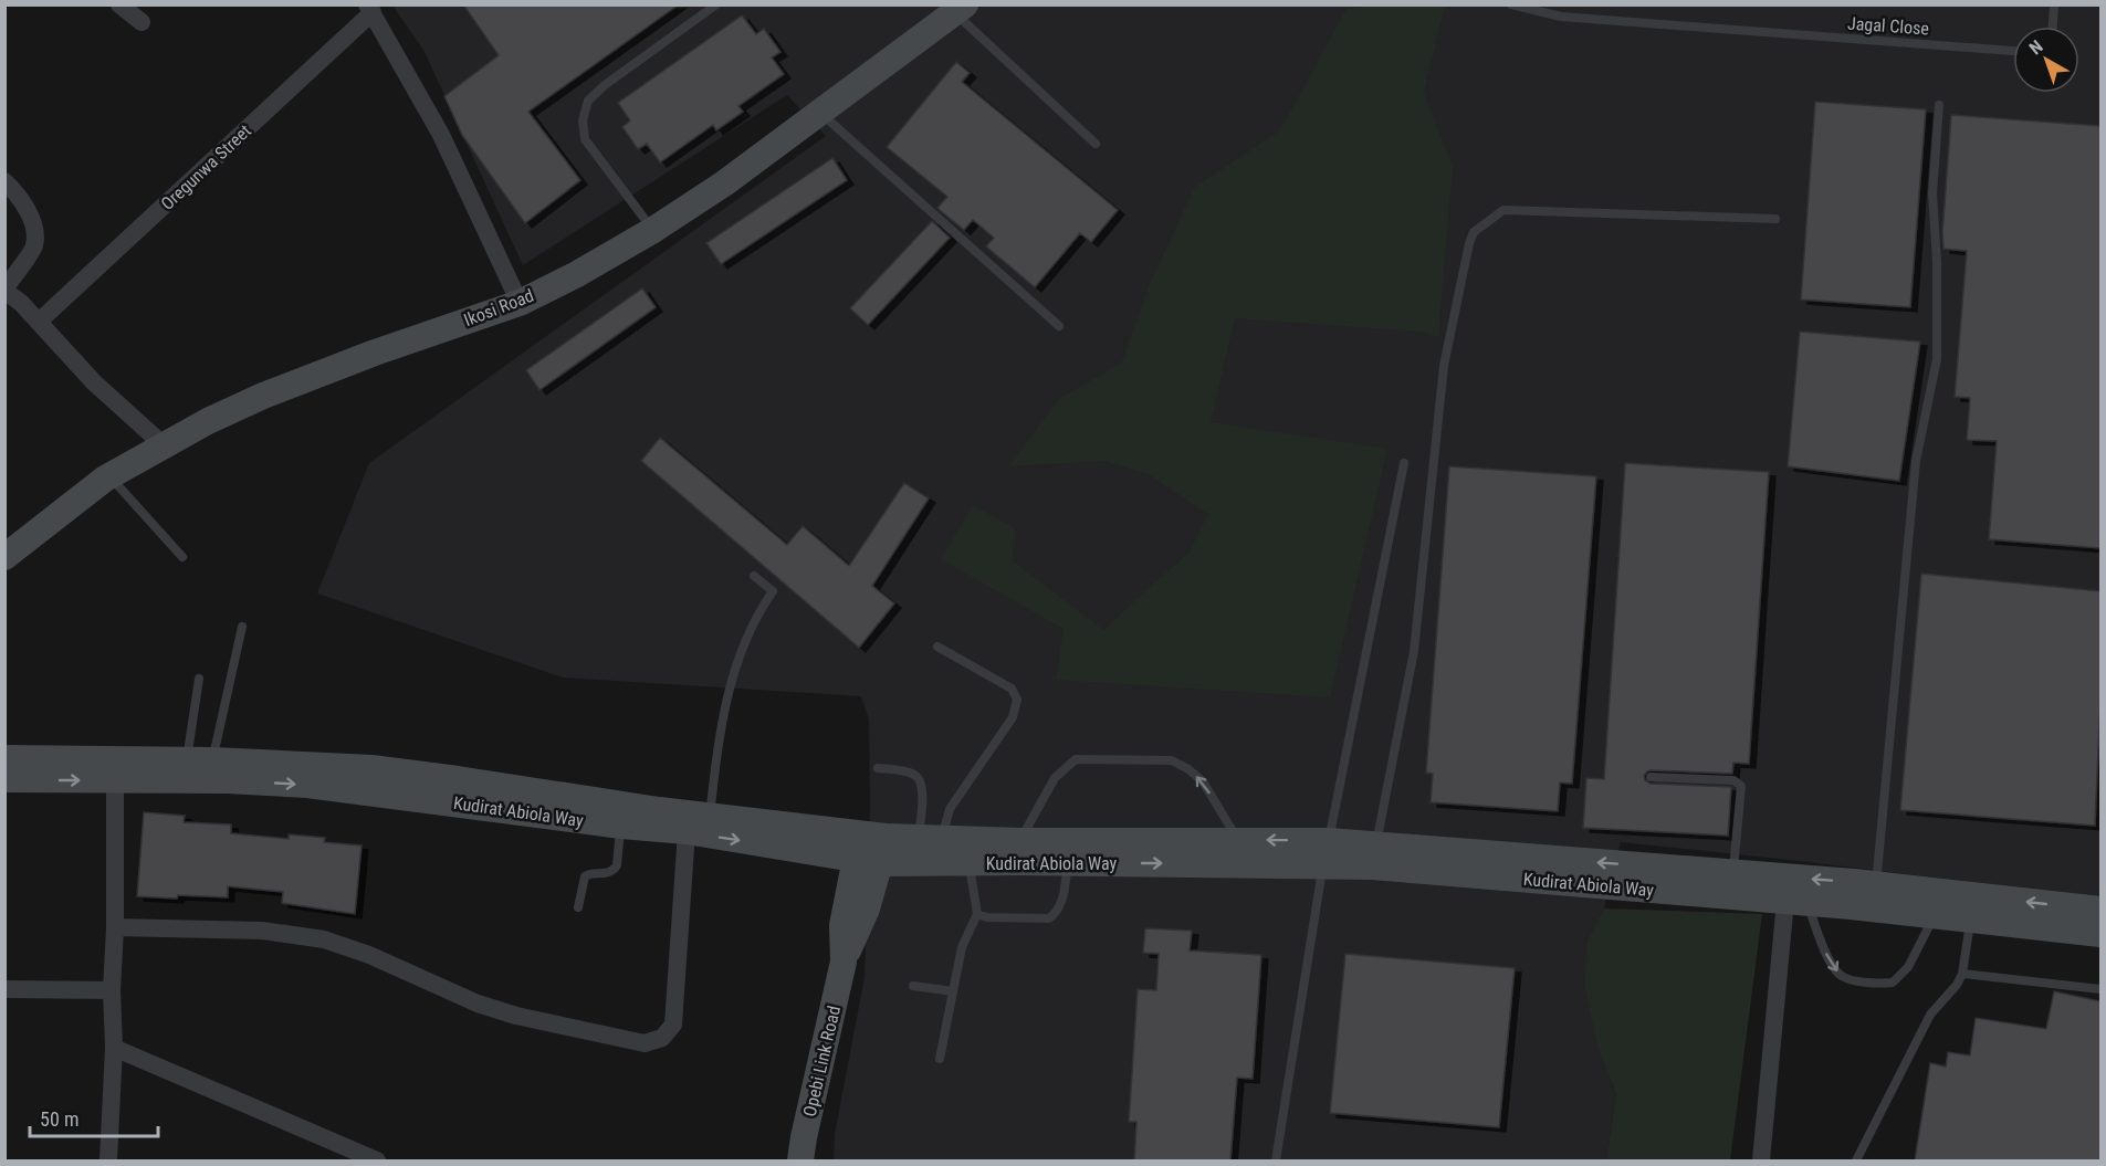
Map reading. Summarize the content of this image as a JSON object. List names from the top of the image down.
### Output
{
  "streets": {
    "main road": ["Ikosi Road", "Kudirat Abiola Way", "Opebi Link Road"],
    "street": ["Oregunwa Street"],
    "lane": ["Jagal Close"]
  },
  "crossings": [
    ["Kudirat Abiola Way", "Opebi Link Road"]
  ],
  "scale_bar": "50 m",
  "north": "top left"
}
